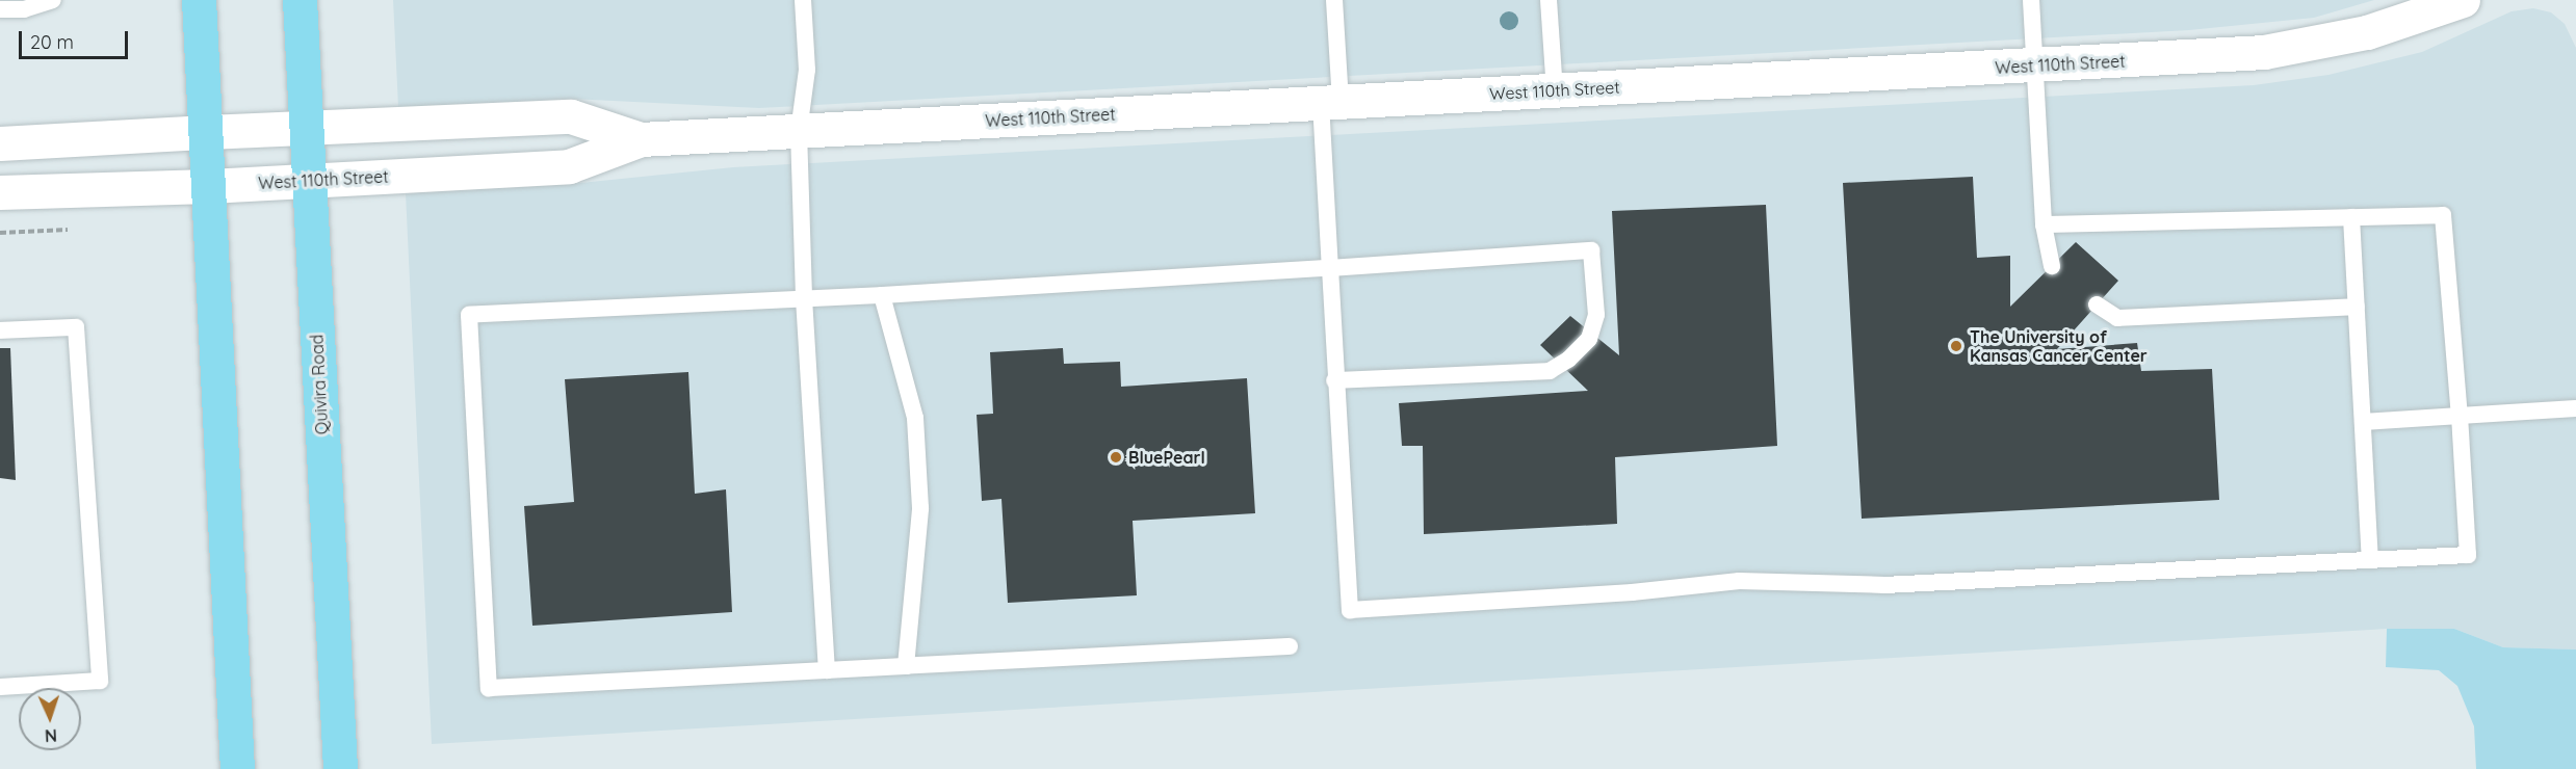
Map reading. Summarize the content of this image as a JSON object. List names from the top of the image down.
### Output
{
  "streets": {
    "main road": ["Quivira Road"],
    "street": ["West 110th Street"]
  },
  "crossings": [
    ["West 110th Street", "Quivira Road"]
  ],
  "places": ["The University of Kansas Cancer Center", "BluePearl"],
  "scale_bar": "20 m",
  "north": "bottom"
}
